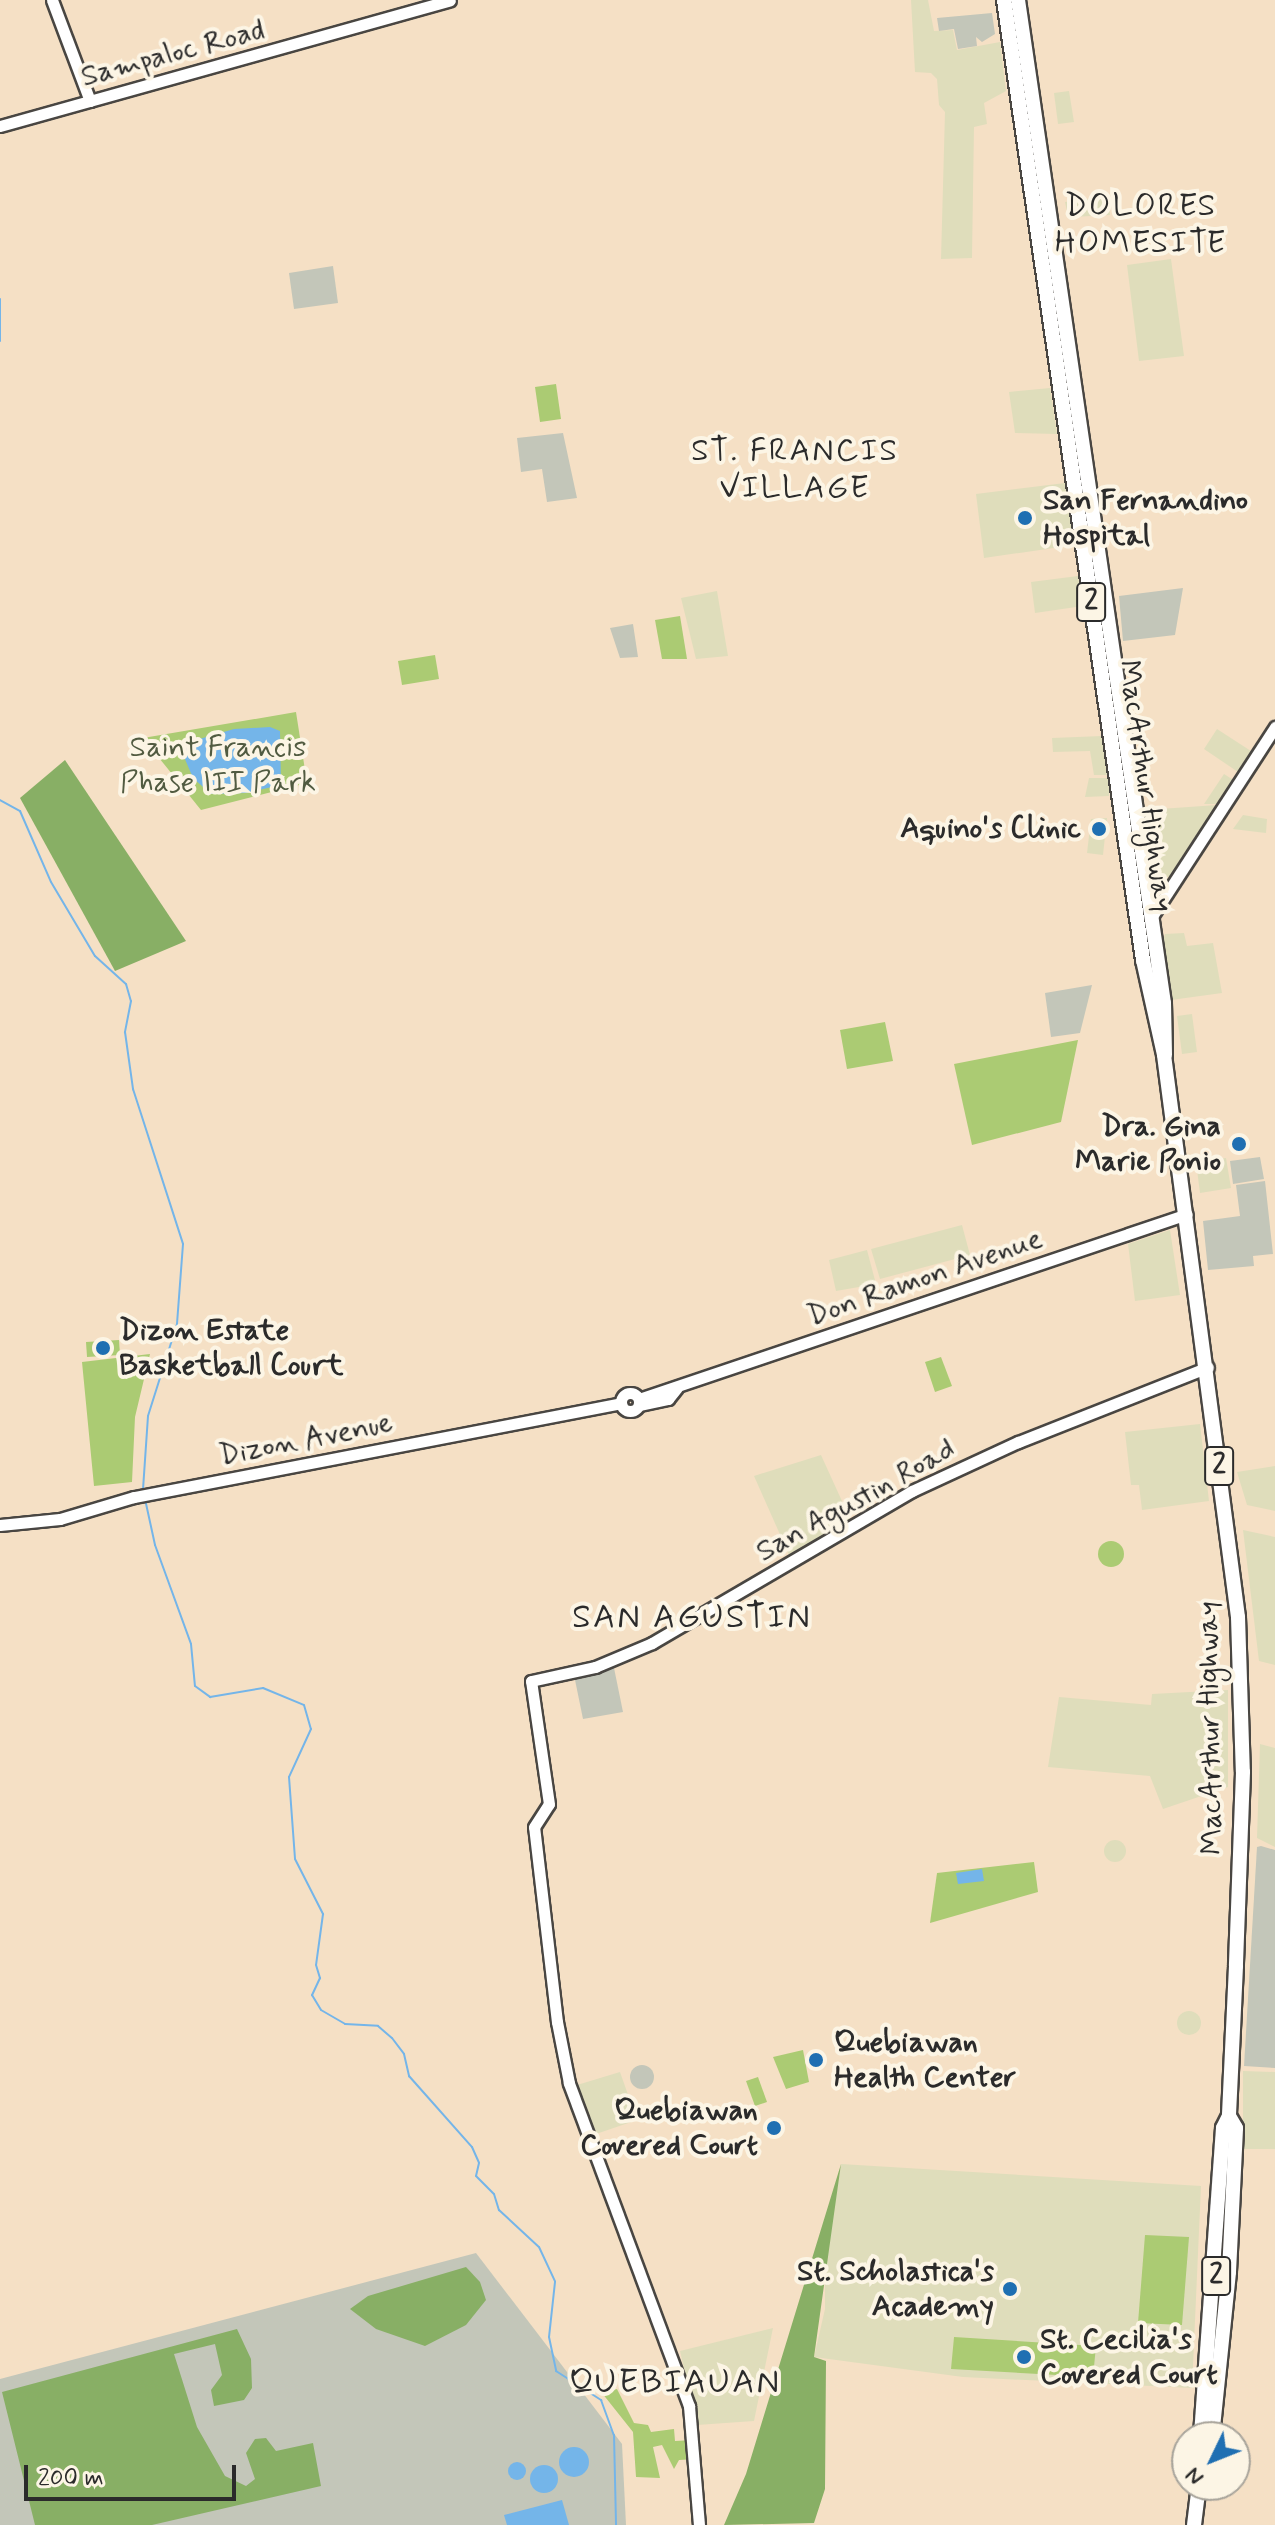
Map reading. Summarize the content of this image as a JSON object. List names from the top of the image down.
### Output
{
  "streets": {
    "highway": ["2", "MacArthur Highway"],
    "street": [
      "Sampaloc Road",
      "Don Ramon Avenue",
      "Dizon Avenue",
      "San Agustin Road"
    ]
  },
  "crossings": [
    ["MacArthur Highway", "Don Ramon Avenue"],
    ["MacArthur Highway", "San Agustin Road"],
    ["Don Ramon Avenue", "Dizon Avenue"]
  ],
  "districts": [
    "DOLORES HOMESITE",
    "ST. FRANCIS VILLAGE",
    "SAN AGUSTIN",
    "QUEBIAUAN"
  ],
  "parks": ["Saint Francis Phase III Park"],
  "places": [
    "San Fernandino Hospital",
    "Aquino's Clinic",
    "Dra. Gina Marie Ponio",
    "Dizon Estate Basketball Court",
    "Quebiawan Health Center",
    "Quebiawan Covered Court",
    "St. Scholastica's Academy",
    "St. Cecilia's Covered Court"
  ],
  "scale_bar": "200 m",
  "north": "bottom left"
}
